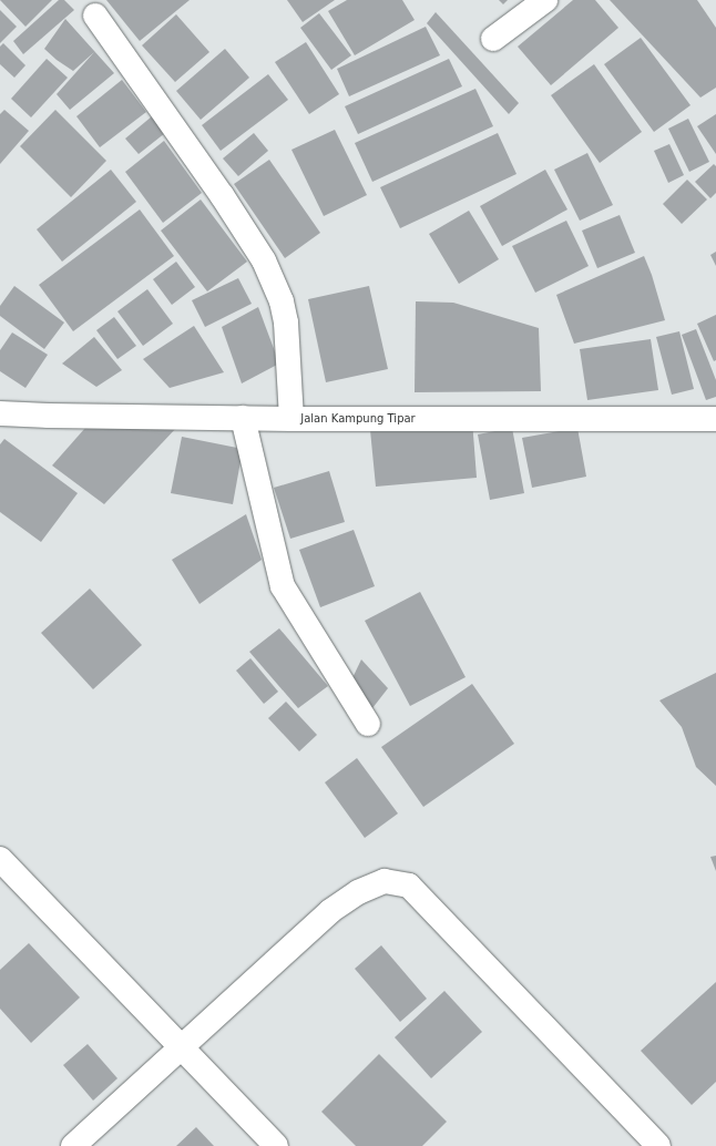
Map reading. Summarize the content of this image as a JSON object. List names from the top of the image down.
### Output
{
  "streets": {
    "street": ["Jalan Kampung Tipar"]
  }
}
